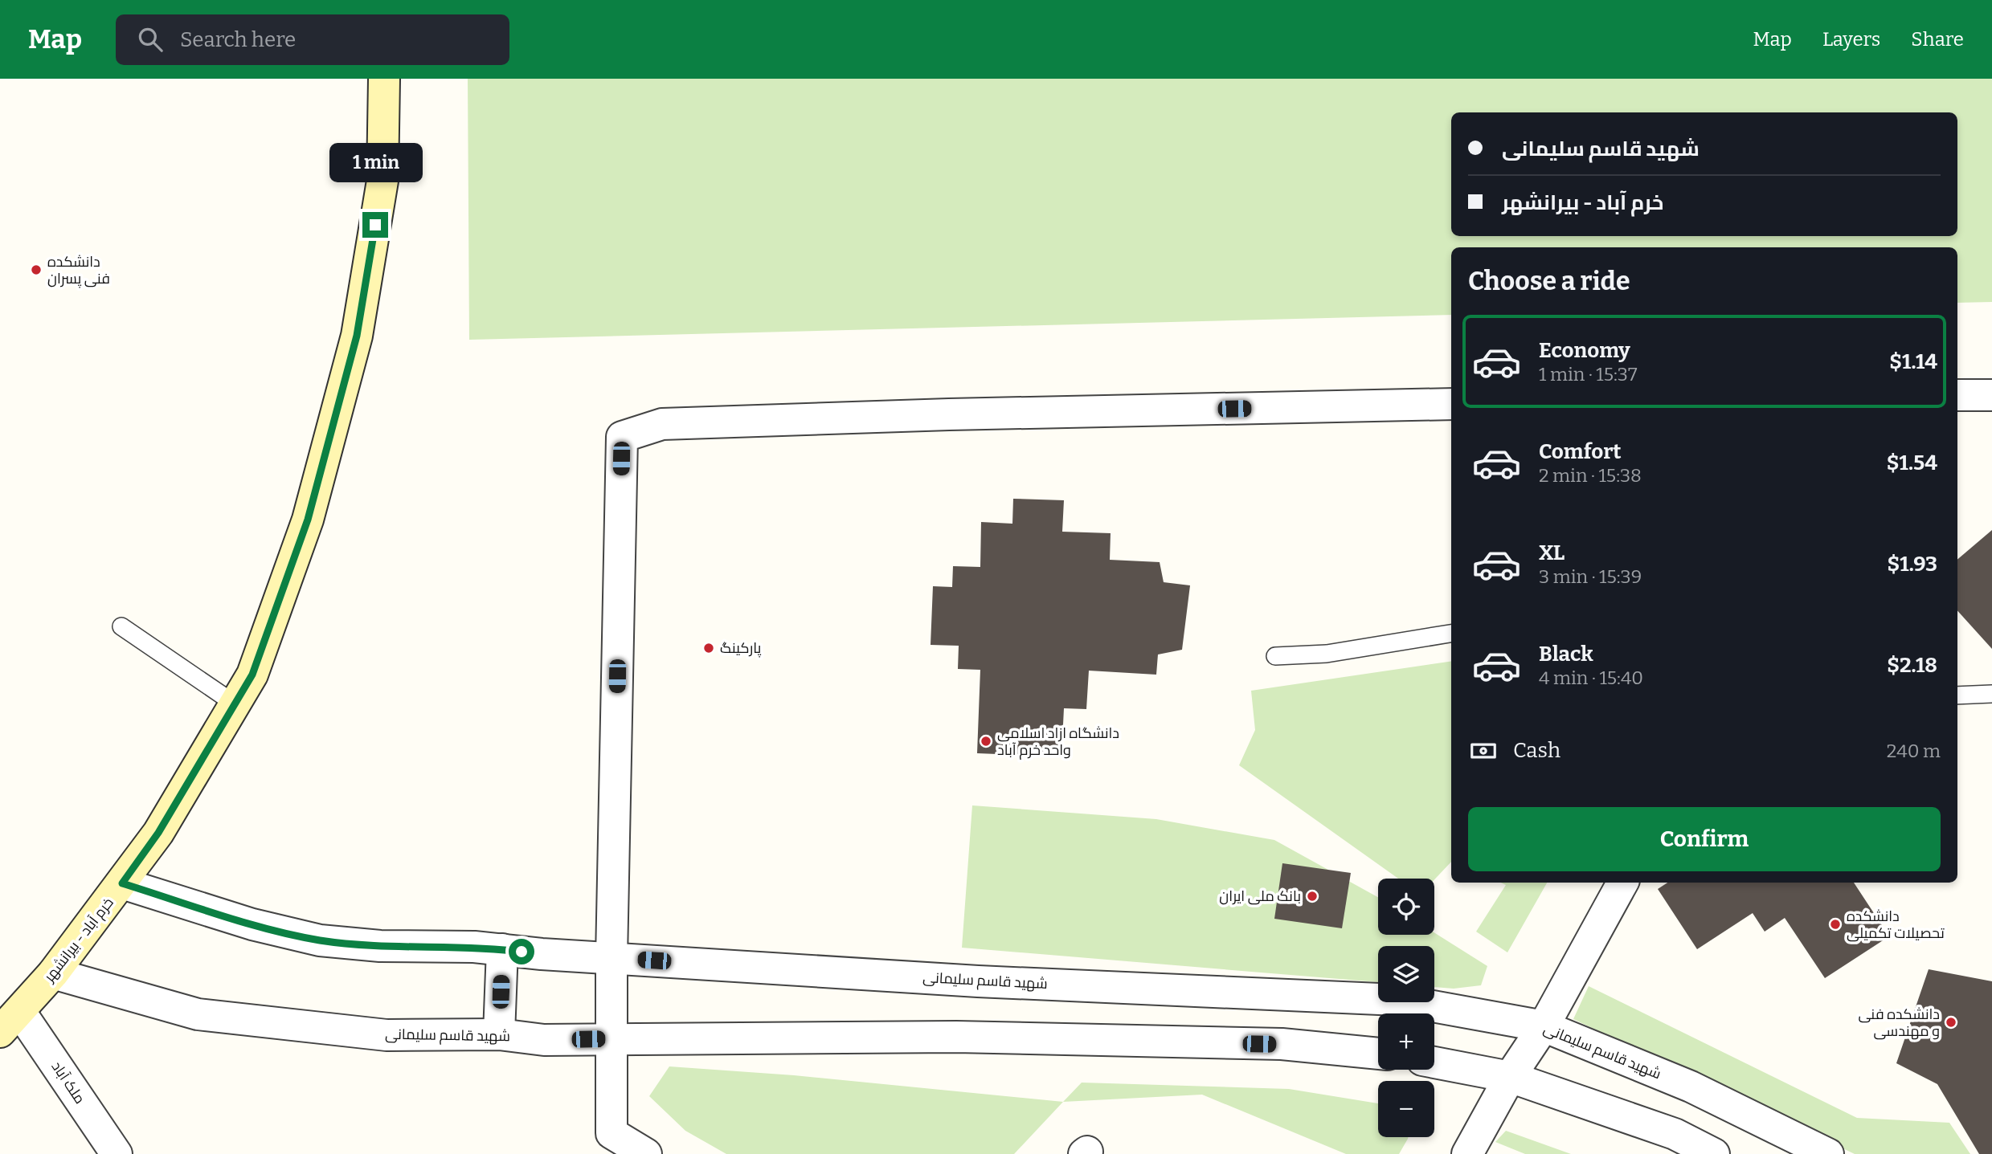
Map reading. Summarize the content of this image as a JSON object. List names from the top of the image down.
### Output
{
  "streets": {
    "main road": ["خرم آباد - بیرانشهر"],
    "street": ["شهید قاسم سلیمانی", "ملک آباد"]
  },
  "crossings": [
    ["خرم آباد - بیرانشهر", "شهید قاسم سلیمانی"],
    ["خرم آباد - بیرانشهر", "ملک آباد"]
  ],
  "places": [
    "دانشکده فنی پسران",
    "پارکینگ",
    "دانشگاه ازاد اسلامی واحد خرم آباد",
    "بانک ملی ایران",
    "دانشکده تحصیلات تکمیلی",
    "دانشکده فنی و مهندسی"
  ],
  "page": {
    "header": "Map",
    "search": "Search here",
    "nav": ["Map", "Layers", "Share"],
    "banner": ["شهید قاسم سلیمانی", "خرم آباد - بیرانشهر"],
    "bubble": "1 min",
    "heading": "Choose a ride",
    "list": [
      {
        "name": "Economy",
        "note": "1 min · 15:37",
        "value": "$1.14"
      },
      {
        "name": "Comfort",
        "note": "2 min · 15:38",
        "value": "$1.54"
      },
      {
        "name": "XL",
        "note": "3 min · 15:39",
        "value": "$1.93"
      },
      {
        "name": "Black",
        "note": "4 min · 15:40",
        "value": "$2.18"
      }
    ],
    "pay": ["Cash", "240 m"],
    "buttons": "Confirm",
    "map_buttons": ["+", "−"]
  }
}
